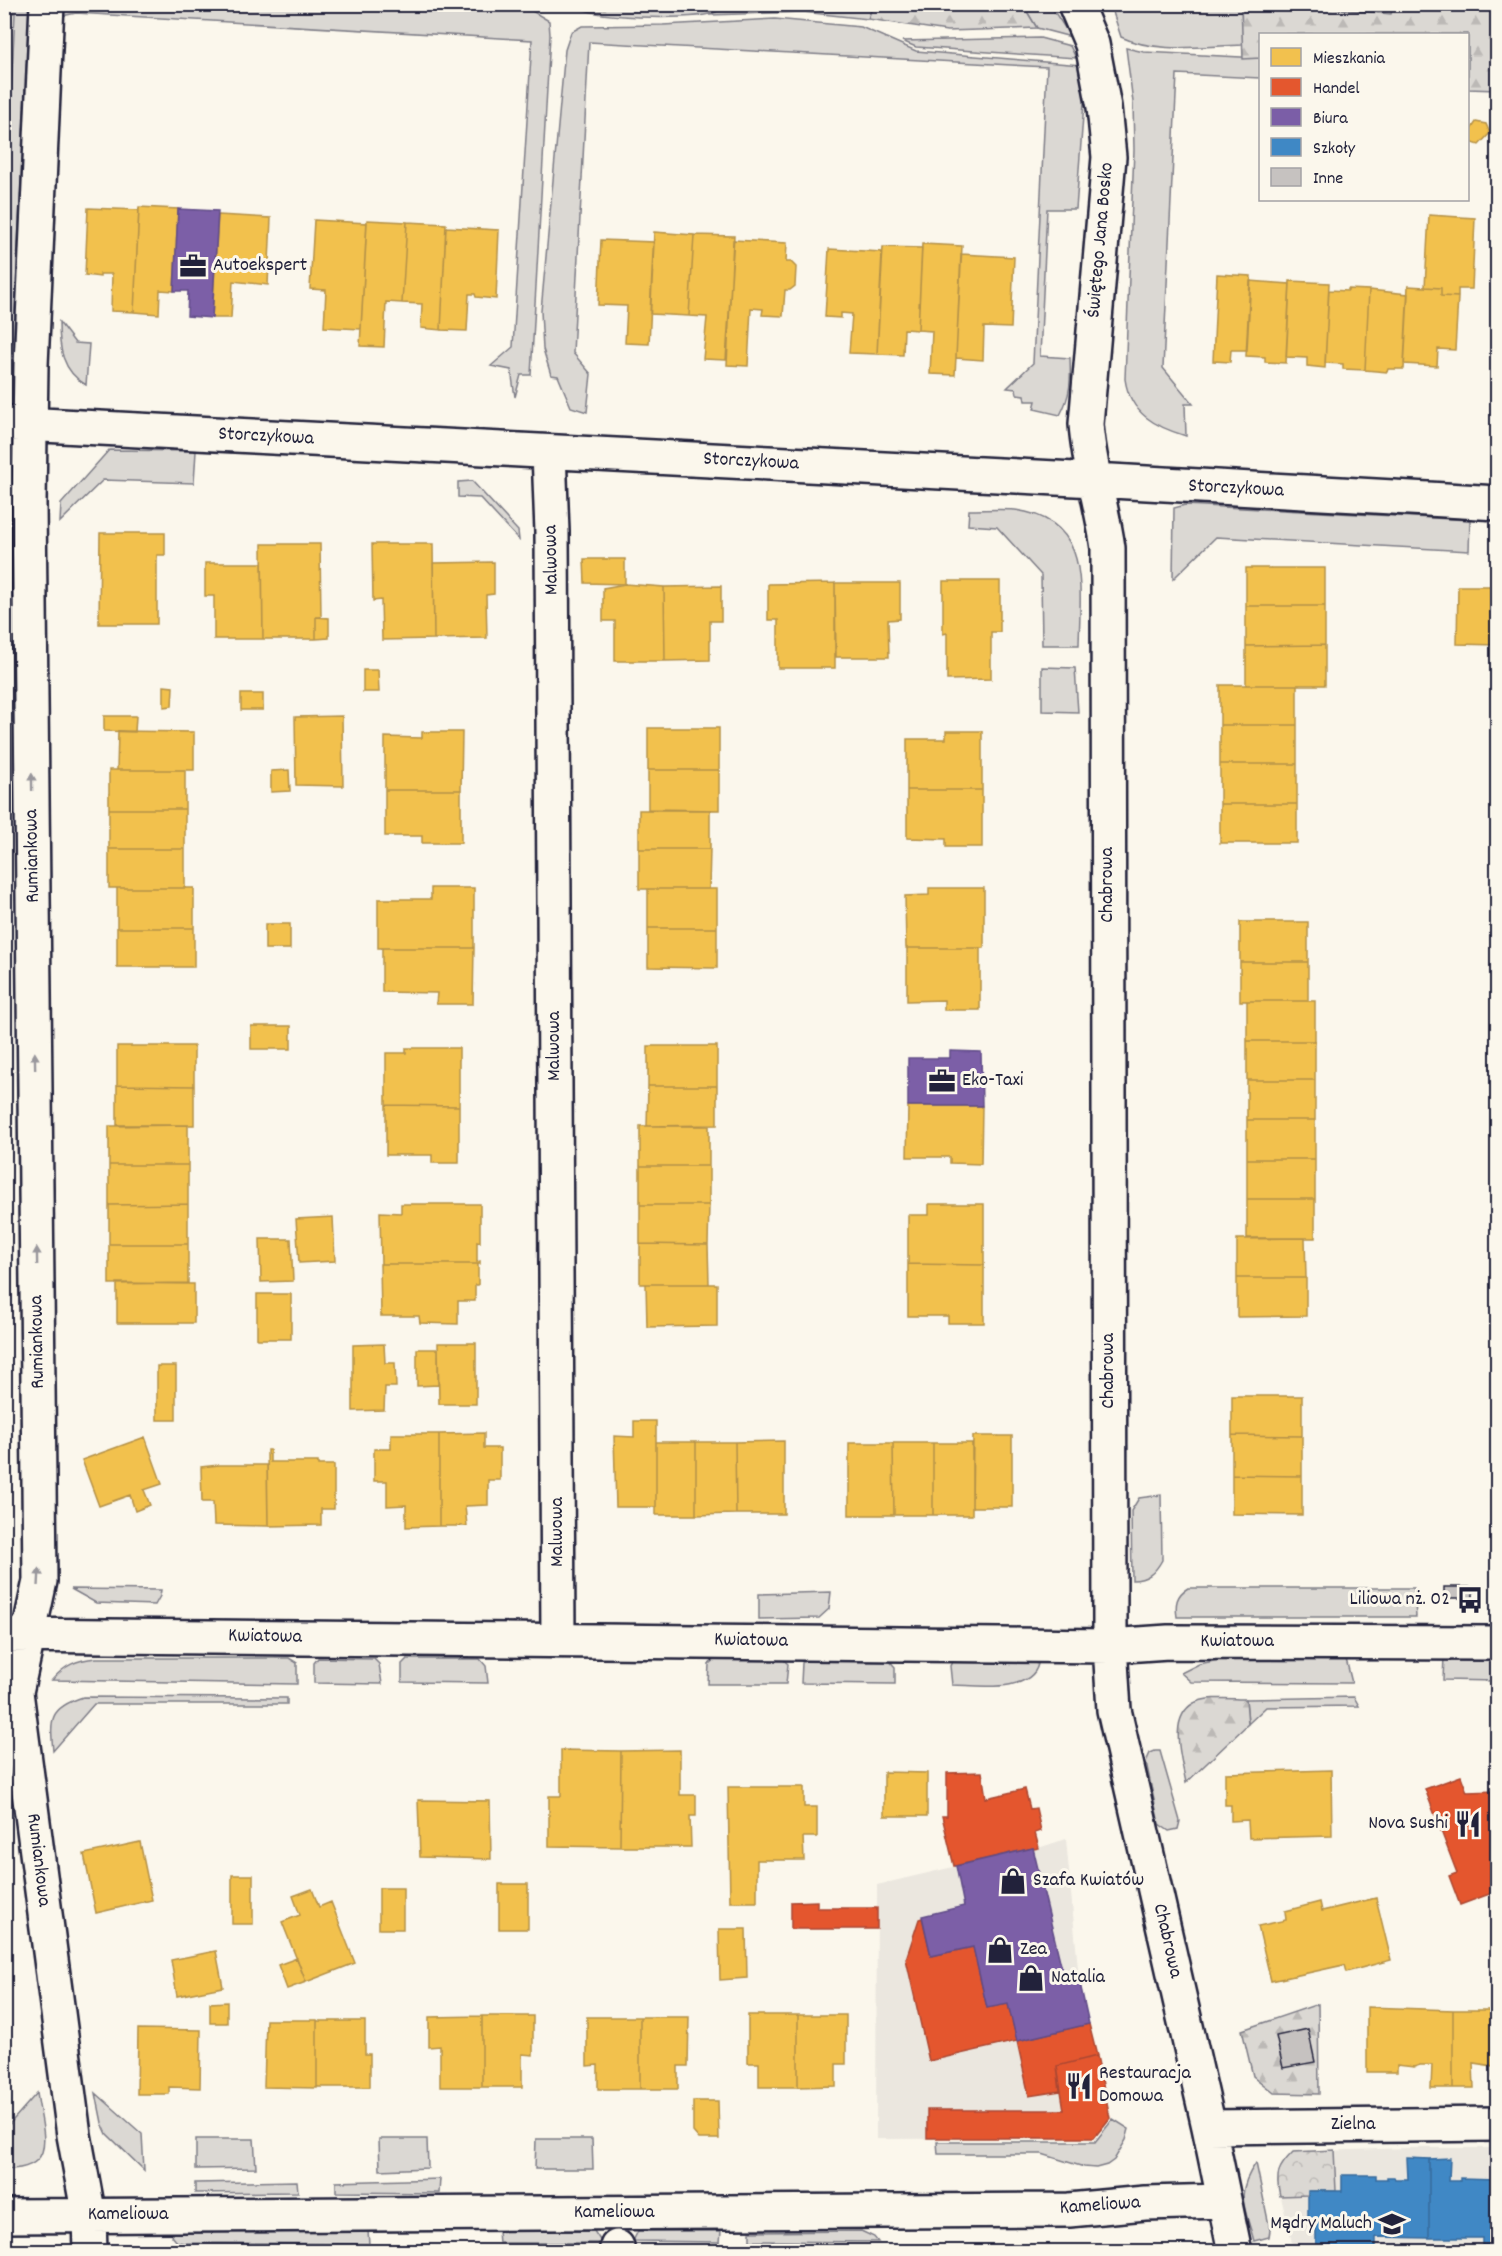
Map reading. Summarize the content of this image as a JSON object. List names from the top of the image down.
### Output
{
  "streets": {
    "street": [
      "Świętego Jana Bosko",
      "Storczykowa",
      "Malwowa",
      "Rumiankowa",
      "Chabrowa",
      "Kwiatowa",
      "Zielna",
      "Kameliowa"
    ]
  },
  "crossings": [
    ["Świętego Jana Bosko", "Storczykowa"],
    ["Świętego Jana Bosko", "Chabrowa"],
    ["Storczykowa", "Malwowa"],
    ["Storczykowa", "Rumiankowa"],
    ["Storczykowa", "Chabrowa"],
    ["Malwowa", "Kwiatowa"],
    ["Rumiankowa", "Kwiatowa"],
    ["Rumiankowa", "Kameliowa"],
    ["Chabrowa", "Kwiatowa"],
    ["Chabrowa", "Zielna"],
    ["Chabrowa", "Kameliowa"]
  ],
  "one_way": ["Rumiankowa"],
  "places": {
    "office": ["Autoekspert", "Eko-Taxi"],
    "bus stop": ["Liliowa nż. 02"],
    "restaurant": ["Nova Sushi", "Restauracja Domowa"],
    "shop": ["Szafa Kwiatów", "Zea", "Natalia"],
    "school or university": ["Mądry Maluch"]
  },
  "legend": [
    "Mieszkania",
    "Handel",
    "Biura",
    "Szkoły",
    "Inne"
  ]
}
